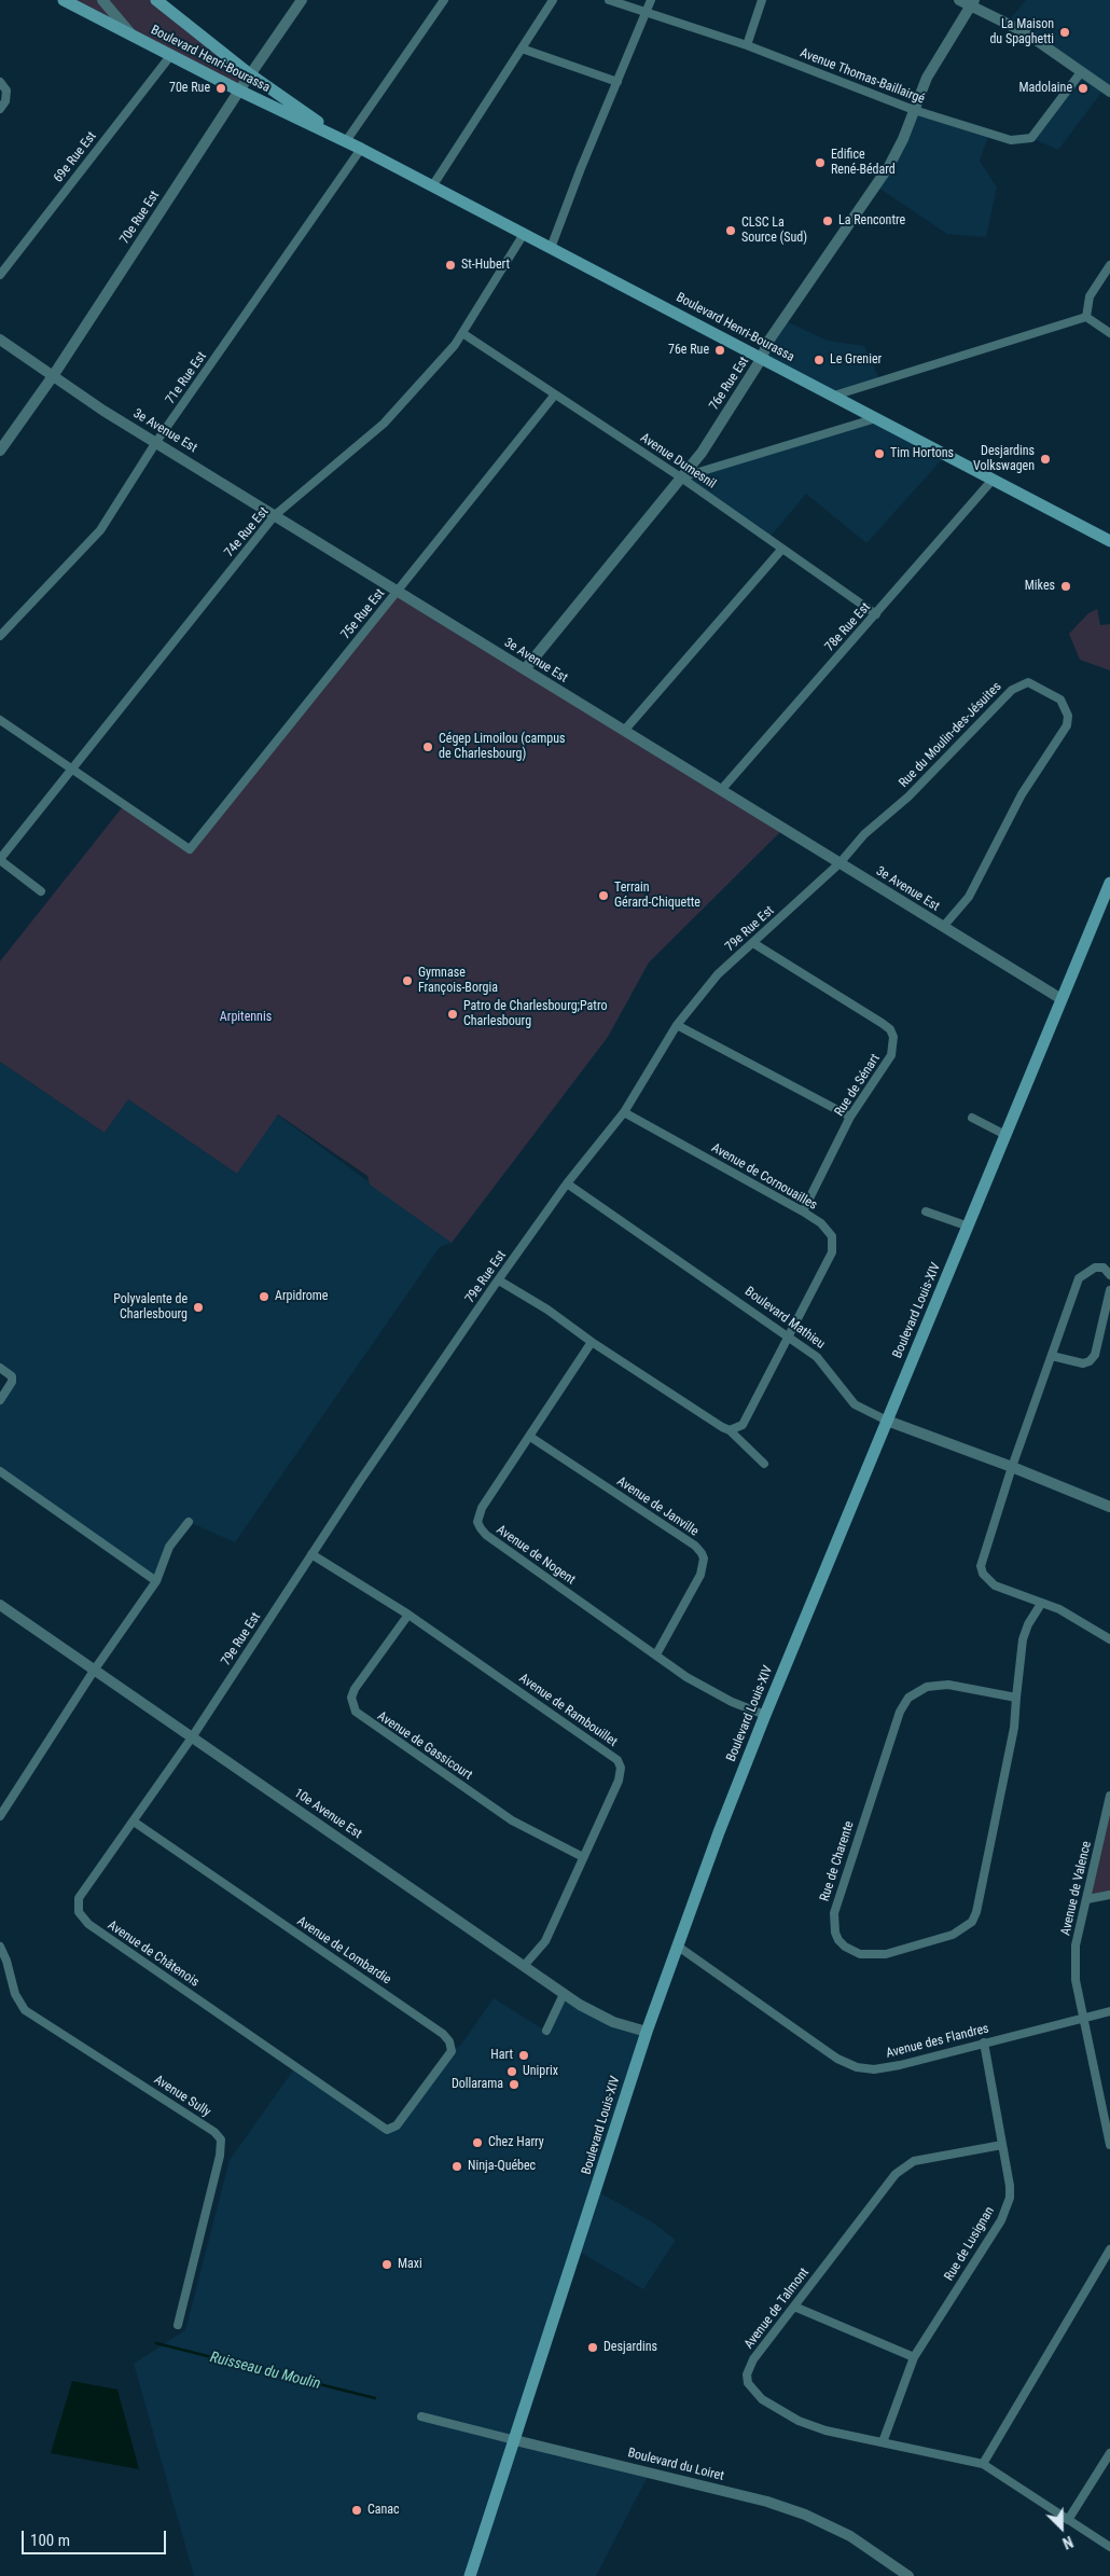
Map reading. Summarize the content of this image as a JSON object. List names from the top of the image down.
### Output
{
  "streets": {
    "main road": ["Boulevard Henri-Bourassa", "Boulevard Louis-XIV"],
    "street": [
      "Avenue Thomas-Baillairgé",
      "69e Rue Est",
      "70e Rue Est",
      "71e Rue Est",
      "76e Rue Est",
      "3e Avenue Est",
      "Avenue Dumesnil",
      "74e Rue Est",
      "75e Rue Est",
      "78e Rue Est",
      "Rue du Moulin-des-Jésuites",
      "79e Rue Est",
      "Rue de Sénart",
      "Avenue de Cornouailles",
      "Boulevard Mathieu",
      "Avenue de Janville",
      "Avenue de Nogent",
      "Avenue de Rambouillet",
      "Avenue de Gassicourt",
      "10e Avenue Est",
      "Rue de Charente",
      "Avenue de Valence",
      "Avenue de Lombardie",
      "Avenue de Châtenois",
      "Avenue des Flandres",
      "Avenue Sully",
      "Rue de Lusignan",
      "Avenue de Talmont",
      "Boulevard du Loiret"
    ]
  },
  "crossings": [
    ["Boulevard Henri-Bourassa", "69e Rue Est"],
    ["Boulevard Henri-Bourassa", "70e Rue Est"],
    ["Boulevard Henri-Bourassa", "71e Rue Est"],
    ["Boulevard Henri-Bourassa", "76e Rue Est"],
    ["Boulevard Henri-Bourassa", "74e Rue Est"],
    ["Boulevard Henri-Bourassa", "78e Rue Est"],
    ["Avenue Thomas-Baillairgé", "76e Rue Est"],
    ["70e Rue Est", "3e Avenue Est"],
    ["71e Rue Est", "3e Avenue Est"],
    ["76e Rue Est", "3e Avenue Est"],
    ["76e Rue Est", "Avenue Dumesnil"],
    ["3e Avenue Est", "74e Rue Est"],
    ["3e Avenue Est", "75e Rue Est"],
    ["3e Avenue Est", "78e Rue Est"],
    ["3e Avenue Est", "Rue du Moulin-des-Jésuites"],
    ["3e Avenue Est", "79e Rue Est"],
    ["3e Avenue Est", "Boulevard Louis-XIV"],
    ["Avenue Dumesnil", "74e Rue Est"],
    ["Avenue Dumesnil", "75e Rue Est"],
    ["Avenue Dumesnil", "78e Rue Est"],
    ["74e Rue Est", "75e Rue Est"],
    ["Rue du Moulin-des-Jésuites", "79e Rue Est"],
    ["79e Rue Est", "Rue de Sénart"],
    ["79e Rue Est", "Avenue de Cornouailles"],
    ["79e Rue Est", "Boulevard Mathieu"],
    ["79e Rue Est", "Avenue de Rambouillet"],
    ["79e Rue Est", "10e Avenue Est"],
    ["79e Rue Est", "Avenue de Châtenois"],
    ["Rue de Sénart", "Avenue de Cornouailles"],
    ["Avenue de Cornouailles", "Boulevard Mathieu"],
    ["Boulevard Louis-XIV", "Boulevard Mathieu"],
    ["Boulevard Louis-XIV", "Avenue de Nogent"],
    ["Boulevard Louis-XIV", "10e Avenue Est"],
    ["Boulevard Louis-XIV", "Avenue des Flandres"],
    ["Boulevard Louis-XIV", "Boulevard du Loiret"],
    ["Avenue de Janville", "Avenue de Nogent"],
    ["Avenue de Rambouillet", "Avenue de Gassicourt"],
    ["Avenue de Rambouillet", "10e Avenue Est"],
    ["10e Avenue Est", "Avenue de Châtenois"],
    ["Avenue de Valence", "Avenue des Flandres"],
    ["Avenue de Lombardie", "Avenue de Châtenois"],
    ["Avenue des Flandres", "Rue de Lusignan"],
    ["Rue de Lusignan", "Avenue de Talmont"]
  ],
  "water": ["Ruisseau du Moulin"],
  "parks": ["Arpitennis"],
  "places": [
    "La Maison du Spaghetti",
    "70e Rue",
    "Madolaine",
    "Edifice René-Bédard",
    "La Rencontre",
    "CLSC La Source (Sud)",
    "St-Hubert",
    "76e Rue",
    "Le Grenier",
    "Tim Hortons",
    "Desjardins Volkswagen",
    "Mikes",
    "Cégep Limoilou (campus de Charlesbourg)",
    "Terrain Gérard-Chiquette",
    "Gymnase François-Borgia",
    "Patro de Charlesbourg;Patro Charlesbourg",
    "Arpidrome",
    "Polyvalente de Charlesbourg",
    "Hart",
    "Uniprix",
    "Dollarama",
    "Chez Harry",
    "Ninja-Québec",
    "Maxi",
    "Desjardins",
    "Canac"
  ],
  "scale_bar": "100 m",
  "north": "bottom right"
}
